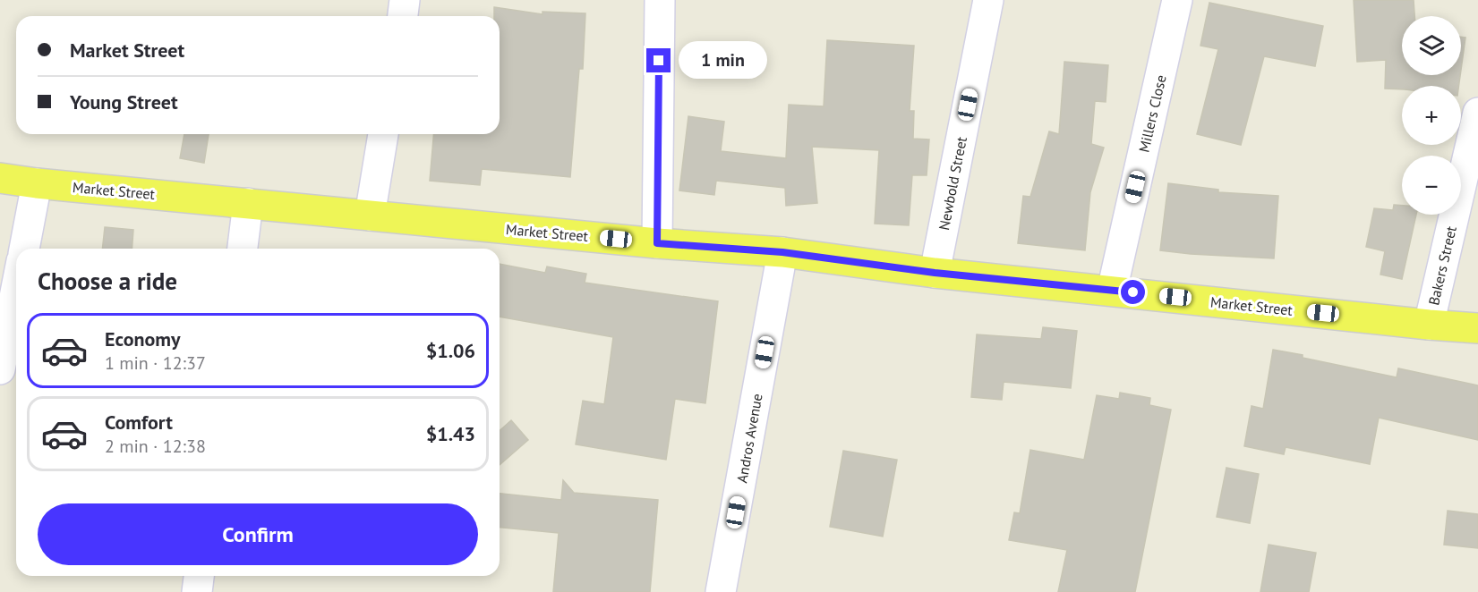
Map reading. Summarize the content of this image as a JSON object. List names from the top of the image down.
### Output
{
  "streets": {
    "main road": ["Market Street"],
    "street": [
      "Millers Close",
      "Newbold Street",
      "Bakers Street",
      "Andros Avenue"
    ]
  },
  "crossings": [
    ["Millers Close", "Market Street"],
    ["Newbold Street", "Market Street"],
    ["Market Street", "Bakers Street"],
    ["Market Street", "Andros Avenue"]
  ],
  "page": {
    "map_buttons": ["+", "−"],
    "banner": ["Market Street", "Young Street"],
    "bubble": "1 min",
    "heading": "Choose a ride",
    "list": [
      {
        "name": "Economy",
        "note": "1 min · 12:37",
        "value": "$1.06"
      },
      {
        "name": "Comfort",
        "note": "2 min · 12:38",
        "value": "$1.43"
      }
    ],
    "buttons": "Confirm"
  }
}
